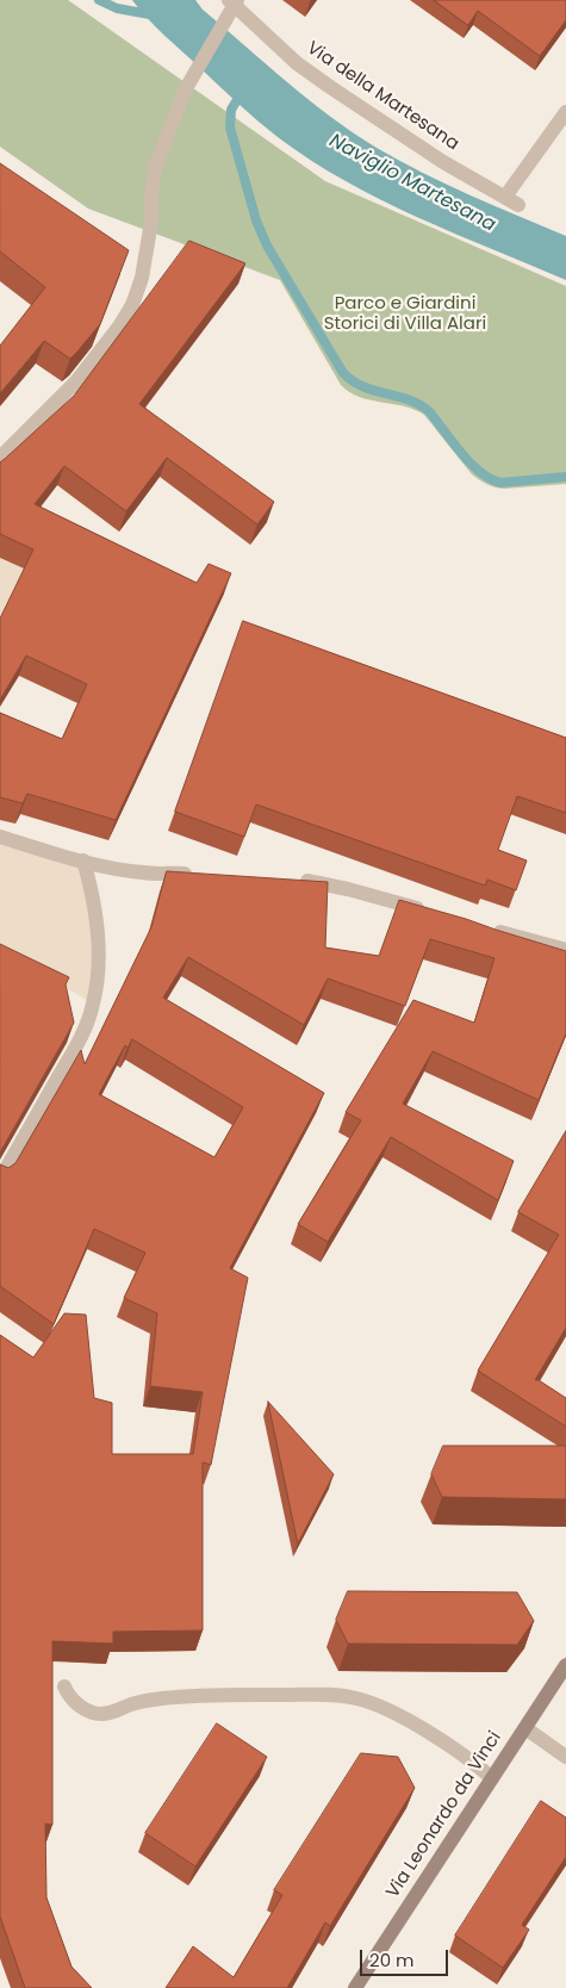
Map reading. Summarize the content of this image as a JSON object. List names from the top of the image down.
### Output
{
  "streets": {
    "street": ["Via della Martesana", "Via Leonardo da Vinci"]
  },
  "water": ["Naviglio Martesana"],
  "parks": ["Parco e Giardini Storici di Villa Alari"],
  "scale_bar": "20 m"
}
